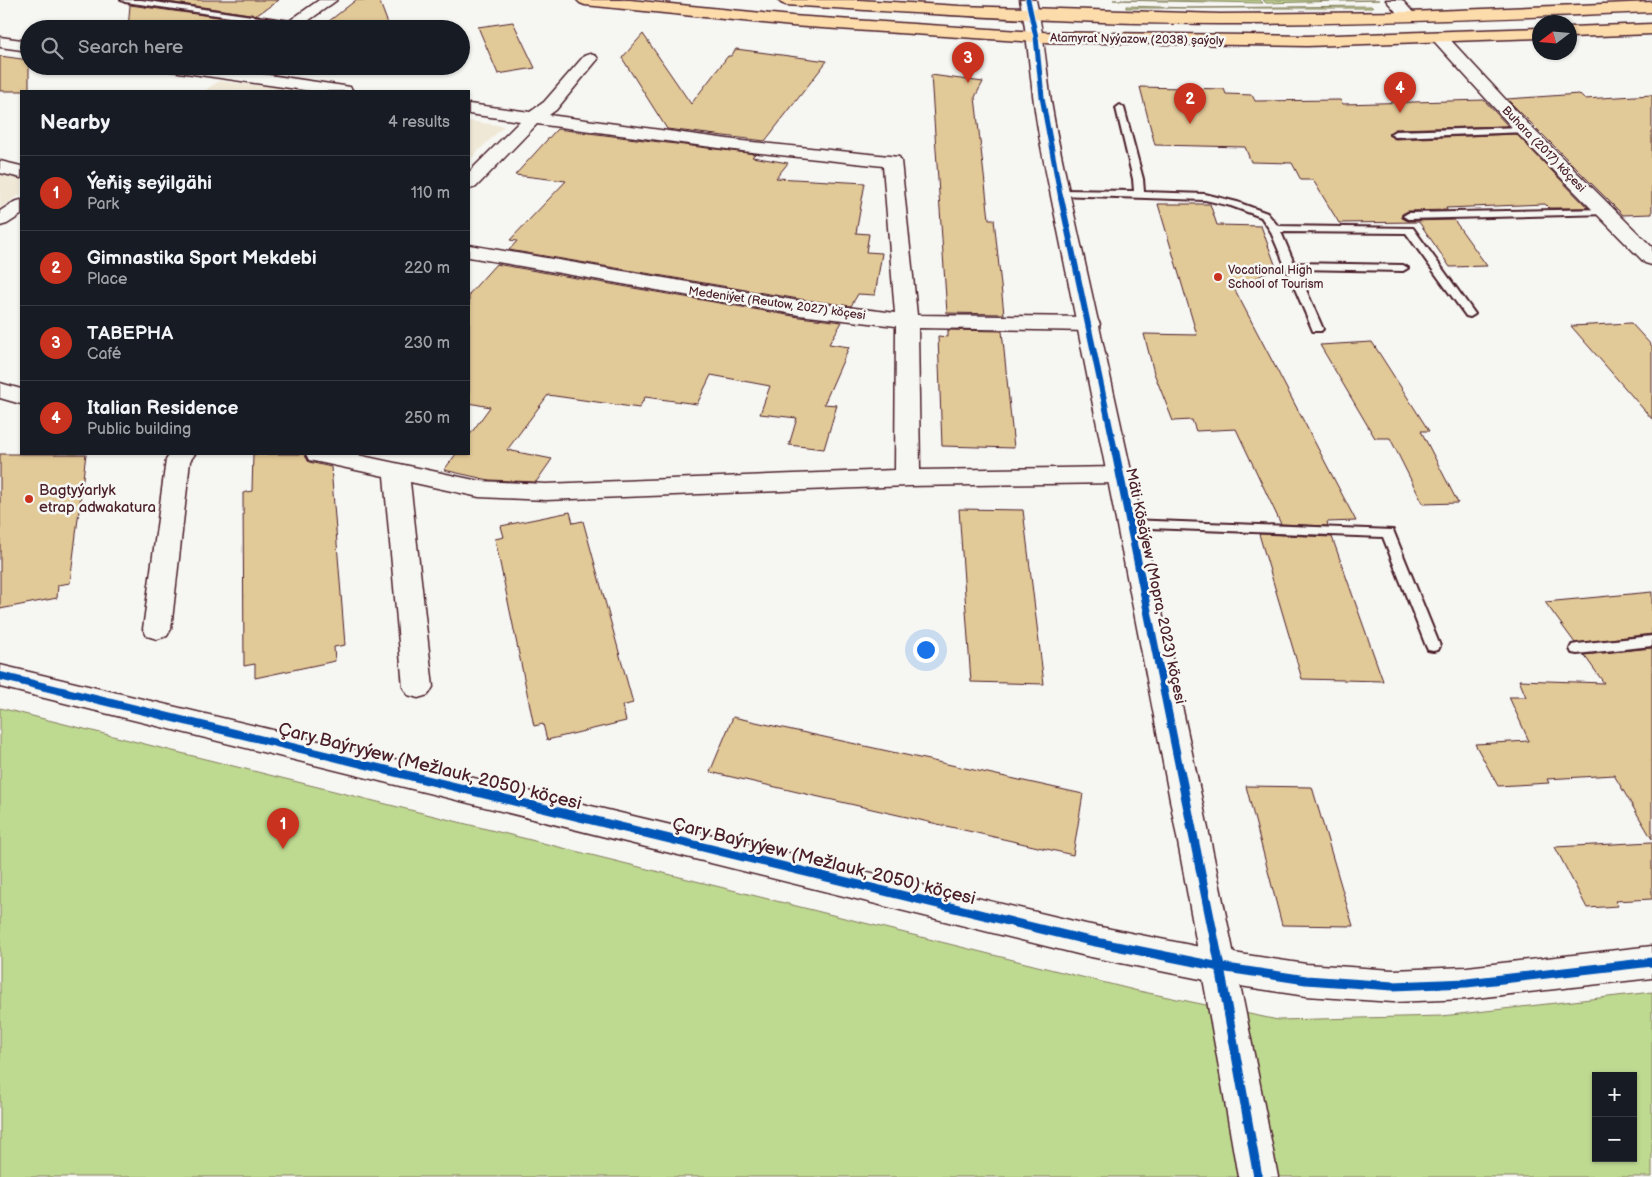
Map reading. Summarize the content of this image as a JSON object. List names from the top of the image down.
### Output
{
  "streets": {
    "main road": ["Atamyrat Nyýazow (2038) şaýoly"],
    "street": [
      "Buhara (2017) köçesi",
      "Medeniýet (Reutow, 2027) köçesi",
      "Mäti Kösäýew (Mopra, 2023) köçesi",
      "Çary Baýryýew (Mežlauk, 2050) köçesi"
    ]
  },
  "crossings": [
    ["Atamyrat Nyýazow (2038) şaýoly", "Buhara (2017) köçesi"],
    ["Atamyrat Nyýazow (2038) şaýoly", "Mäti Kösäýew (Mopra, 2023) köçesi"],
    ["Medeniýet (Reutow, 2027) köçesi", "Mäti Kösäýew (Mopra, 2023) köçesi"],
    ["Mäti Kösäýew (Mopra, 2023) köçesi", "Çary Baýryýew (Mežlauk, 2050) köçesi"]
  ],
  "places": ["Vocational High School of Tourism", "Bagtyýarlyk etrap adwakatura"],
  "north": "left",
  "page": {
    "search": "Search here",
    "pins": [
      "3",
      "4",
      "2",
      "1"
    ],
    "heading": ["Nearby", "4 results"],
    "list": [
      {
        "mark": "1",
        "name": "Ýeňiş seýilgähi",
        "note": "Park",
        "value": "110 m"
      },
      {
        "mark": "2",
        "name": "Gimnastika Sport Mekdebi",
        "note": "Place",
        "value": "220 m"
      },
      {
        "mark": "3",
        "name": "ТАВЕРНА",
        "note": "Café",
        "value": "230 m"
      },
      {
        "mark": "4",
        "name": "Italian Residence",
        "note": "Public building",
        "value": "250 m"
      }
    ],
    "map_buttons": ["+", "−"]
  }
}
